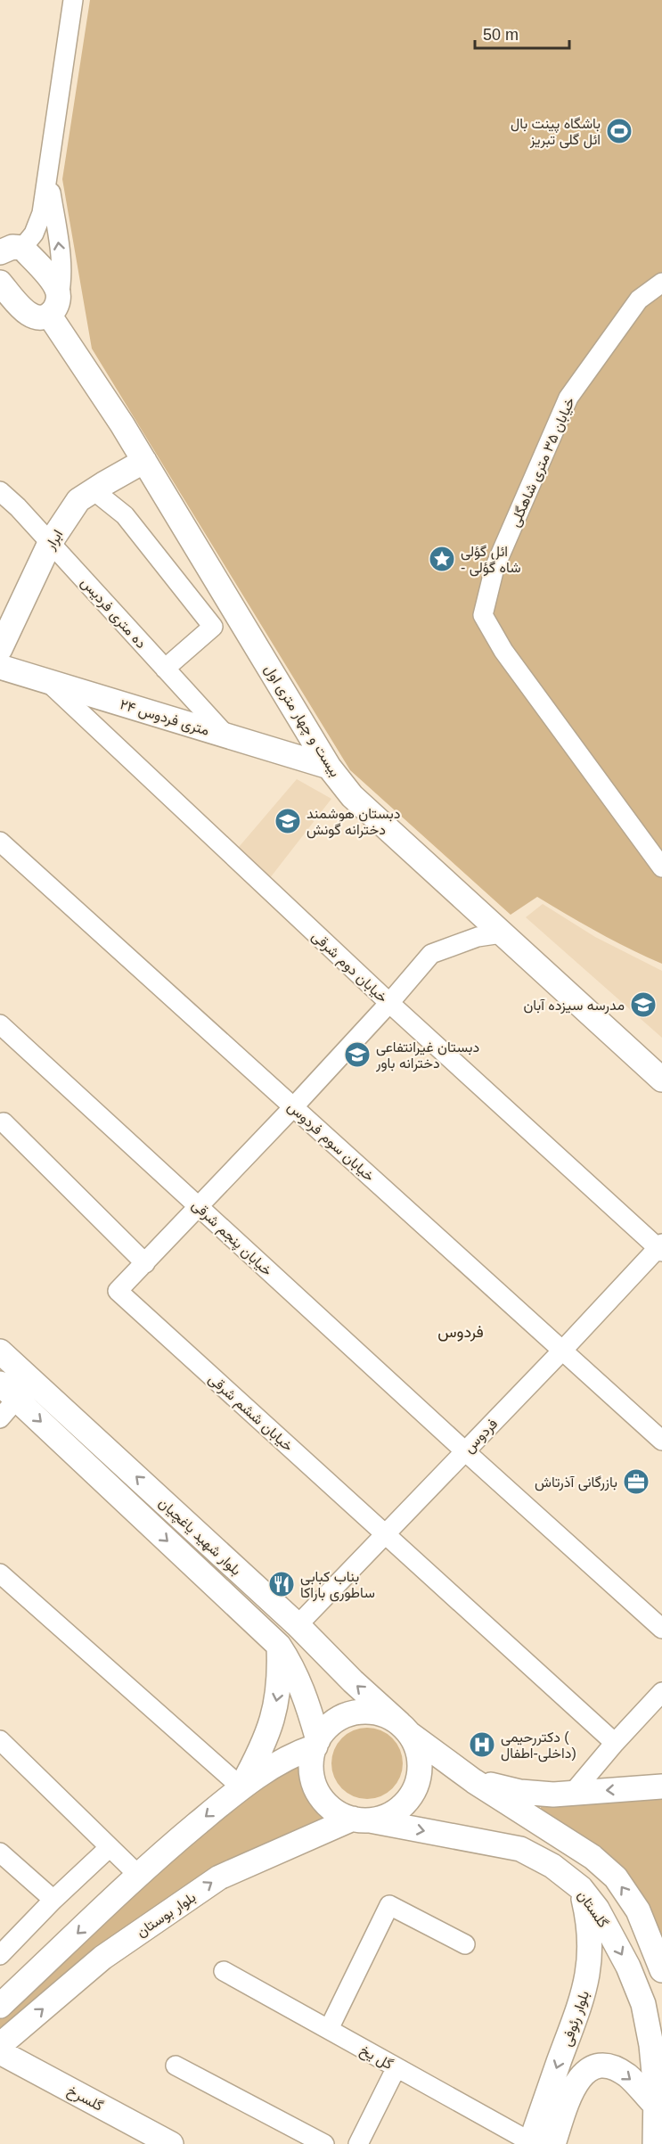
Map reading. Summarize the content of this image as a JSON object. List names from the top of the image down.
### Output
{
  "streets": {
    "main road": [
      "ابرار",
      "۲۴ متری فردوس",
      "بیست و چهار متری اول",
      "بلوار شهید یاغچیان",
      "گلستان",
      "بلوار بوستان",
      "بلوار رئوفی",
      "گلسرخ"
    ],
    "street": [
      "خیابان ۳۵ متری شاهگلی",
      "ده متری فردیس",
      "خیابان دوم شرقی",
      "خیابان سوم فردوس",
      "خیابان پنجم شرقی",
      "خیابان ششم شرقی",
      "فردوس",
      "گل یخ"
    ]
  },
  "crossings": [
    ["ابرار", "ده متری فردیس"],
    ["ابرار", "بیست و چهار متری اول"],
    ["ده متری فردیس", "۲۴ متری فردوس"],
    ["۲۴ متری فردوس", "بیست و چهار متری اول"],
    ["۲۴ متری فردوس", "خیابان دوم شرقی"],
    ["خیابان دوم شرقی", "فردوس"],
    ["خیابان سوم فردوس", "فردوس"],
    ["خیابان پنجم شرقی", "فردوس"],
    ["خیابان ششم شرقی", "فردوس"],
    ["فردوس", "بلوار شهید یاغچیان"],
    ["بلوار شهید یاغچیان", "گلستان"],
    ["بلوار شهید یاغچیان", "بلوار بوستان"],
    ["گلستان", "بلوار بوستان"],
    ["گلستان", "بلوار رئوفی"],
    ["بلوار رئوفی", "گل یخ"]
  ],
  "one_way": ["بلوار رئوفی"],
  "districts": ["فردوس"],
  "places": {
    "sports": ["باشگاه پینت بال ائل گلی تبریز"],
    "place": ["ائل گؤلی - شاه گؤلی"],
    "school or university": ["دبستان هوشمند دخترانه گونش", "مدرسه سیزده آبان", "دبستان غیرانتفاعی دخترانه باور"],
    "office": ["بازرگانی آذرتاش"],
    "restaurant": ["بناب کبابی ساطوری باراکا"],
    "hospital": ["دکتررحیمی ( داخلی-اطفال)"]
  },
  "scale_bar": "50 m"
}
